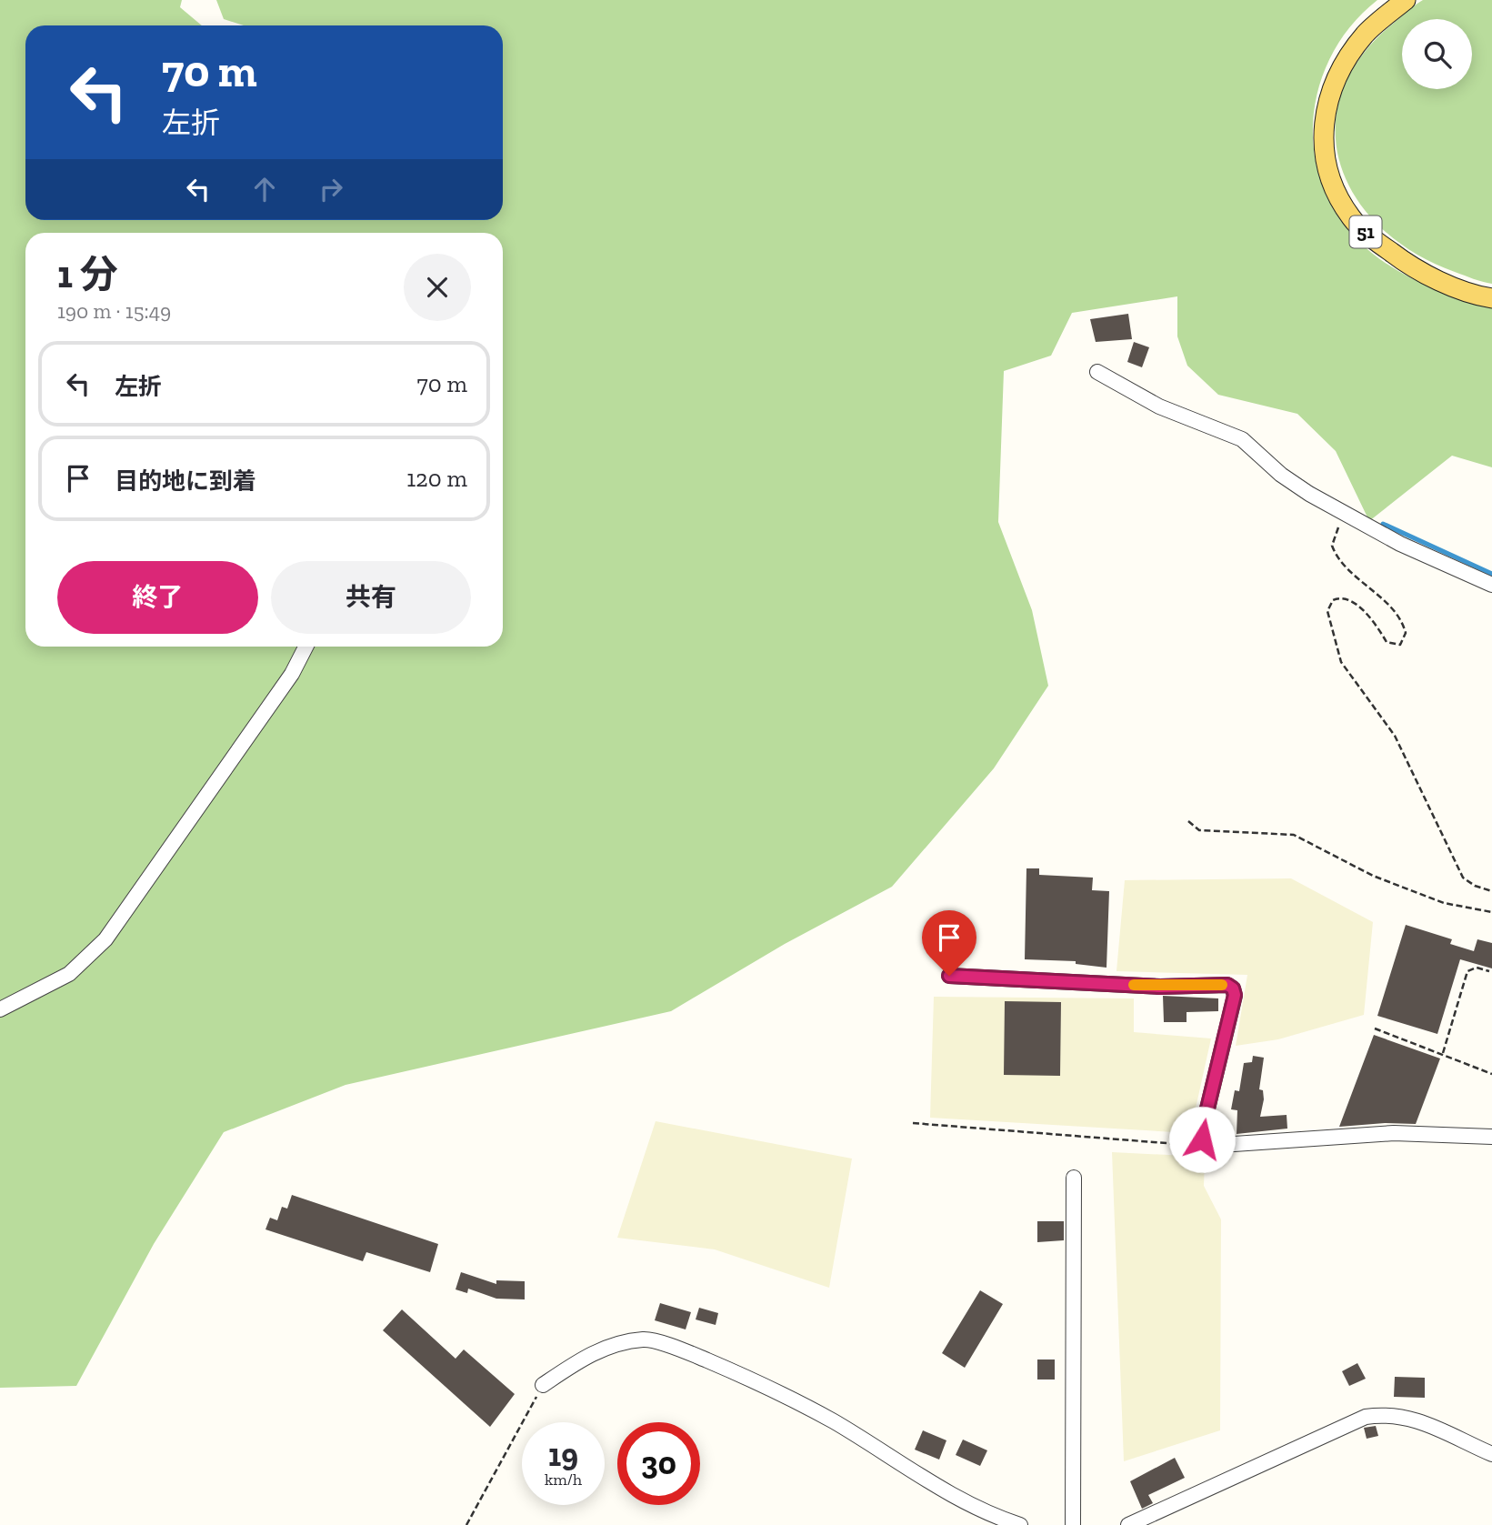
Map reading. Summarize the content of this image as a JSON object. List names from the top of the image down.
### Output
{
  "streets": {
    "main road": ["51"]
  },
  "page": {
    "turn": ["70 m", "左折"],
    "heading": ["1 分", "190 m · 15:49"],
    "list": [
      {
        "name": "左折",
        "value": "70 m"
      },
      {
        "name": "目的地に到着",
        "value": "120 m"
      }
    ],
    "buttons": ["終了", "共有"],
    "speed": "19 km/h",
    "limit": "30"
  }
}
